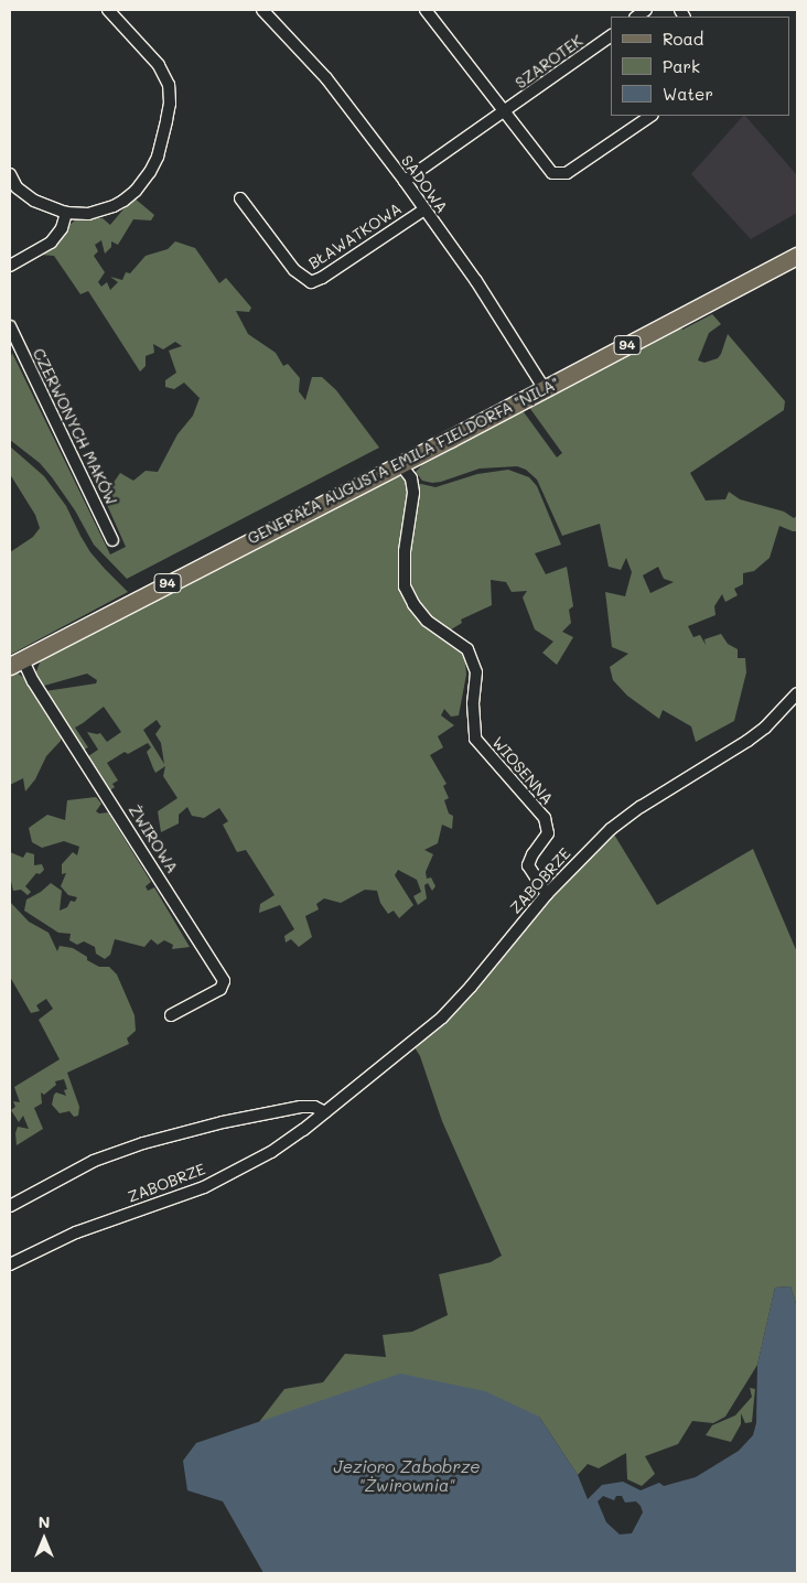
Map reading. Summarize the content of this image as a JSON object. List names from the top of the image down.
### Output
{
  "streets": {
    "main road": ["94", "GENERAŁA AUGUSTA EMILA FIELDORFA \"NILA\""],
    "street": [
      "SZAROTEK",
      "SADOWA",
      "BŁAWATKOWA",
      "CZERWONYCH MAKÓW",
      "WIOSENNA",
      "ŻWIROWA",
      "ZABOBRZE"
    ]
  },
  "crossings": [
    ["SZAROTEK", "SADOWA"],
    ["SADOWA", "BŁAWATKOWA"],
    ["SADOWA", "GENERAŁA AUGUSTA EMILA FIELDORFA \"NILA\""],
    ["GENERAŁA AUGUSTA EMILA FIELDORFA \"NILA\"", "WIOSENNA"],
    ["GENERAŁA AUGUSTA EMILA FIELDORFA \"NILA\"", "ŻWIROWA"],
    ["WIOSENNA", "ZABOBRZE"]
  ],
  "water": ["Jezioro Zabobrze \"Żwirownia\""],
  "legend": ["Road", "Park", "Water"],
  "north": "top"
}
